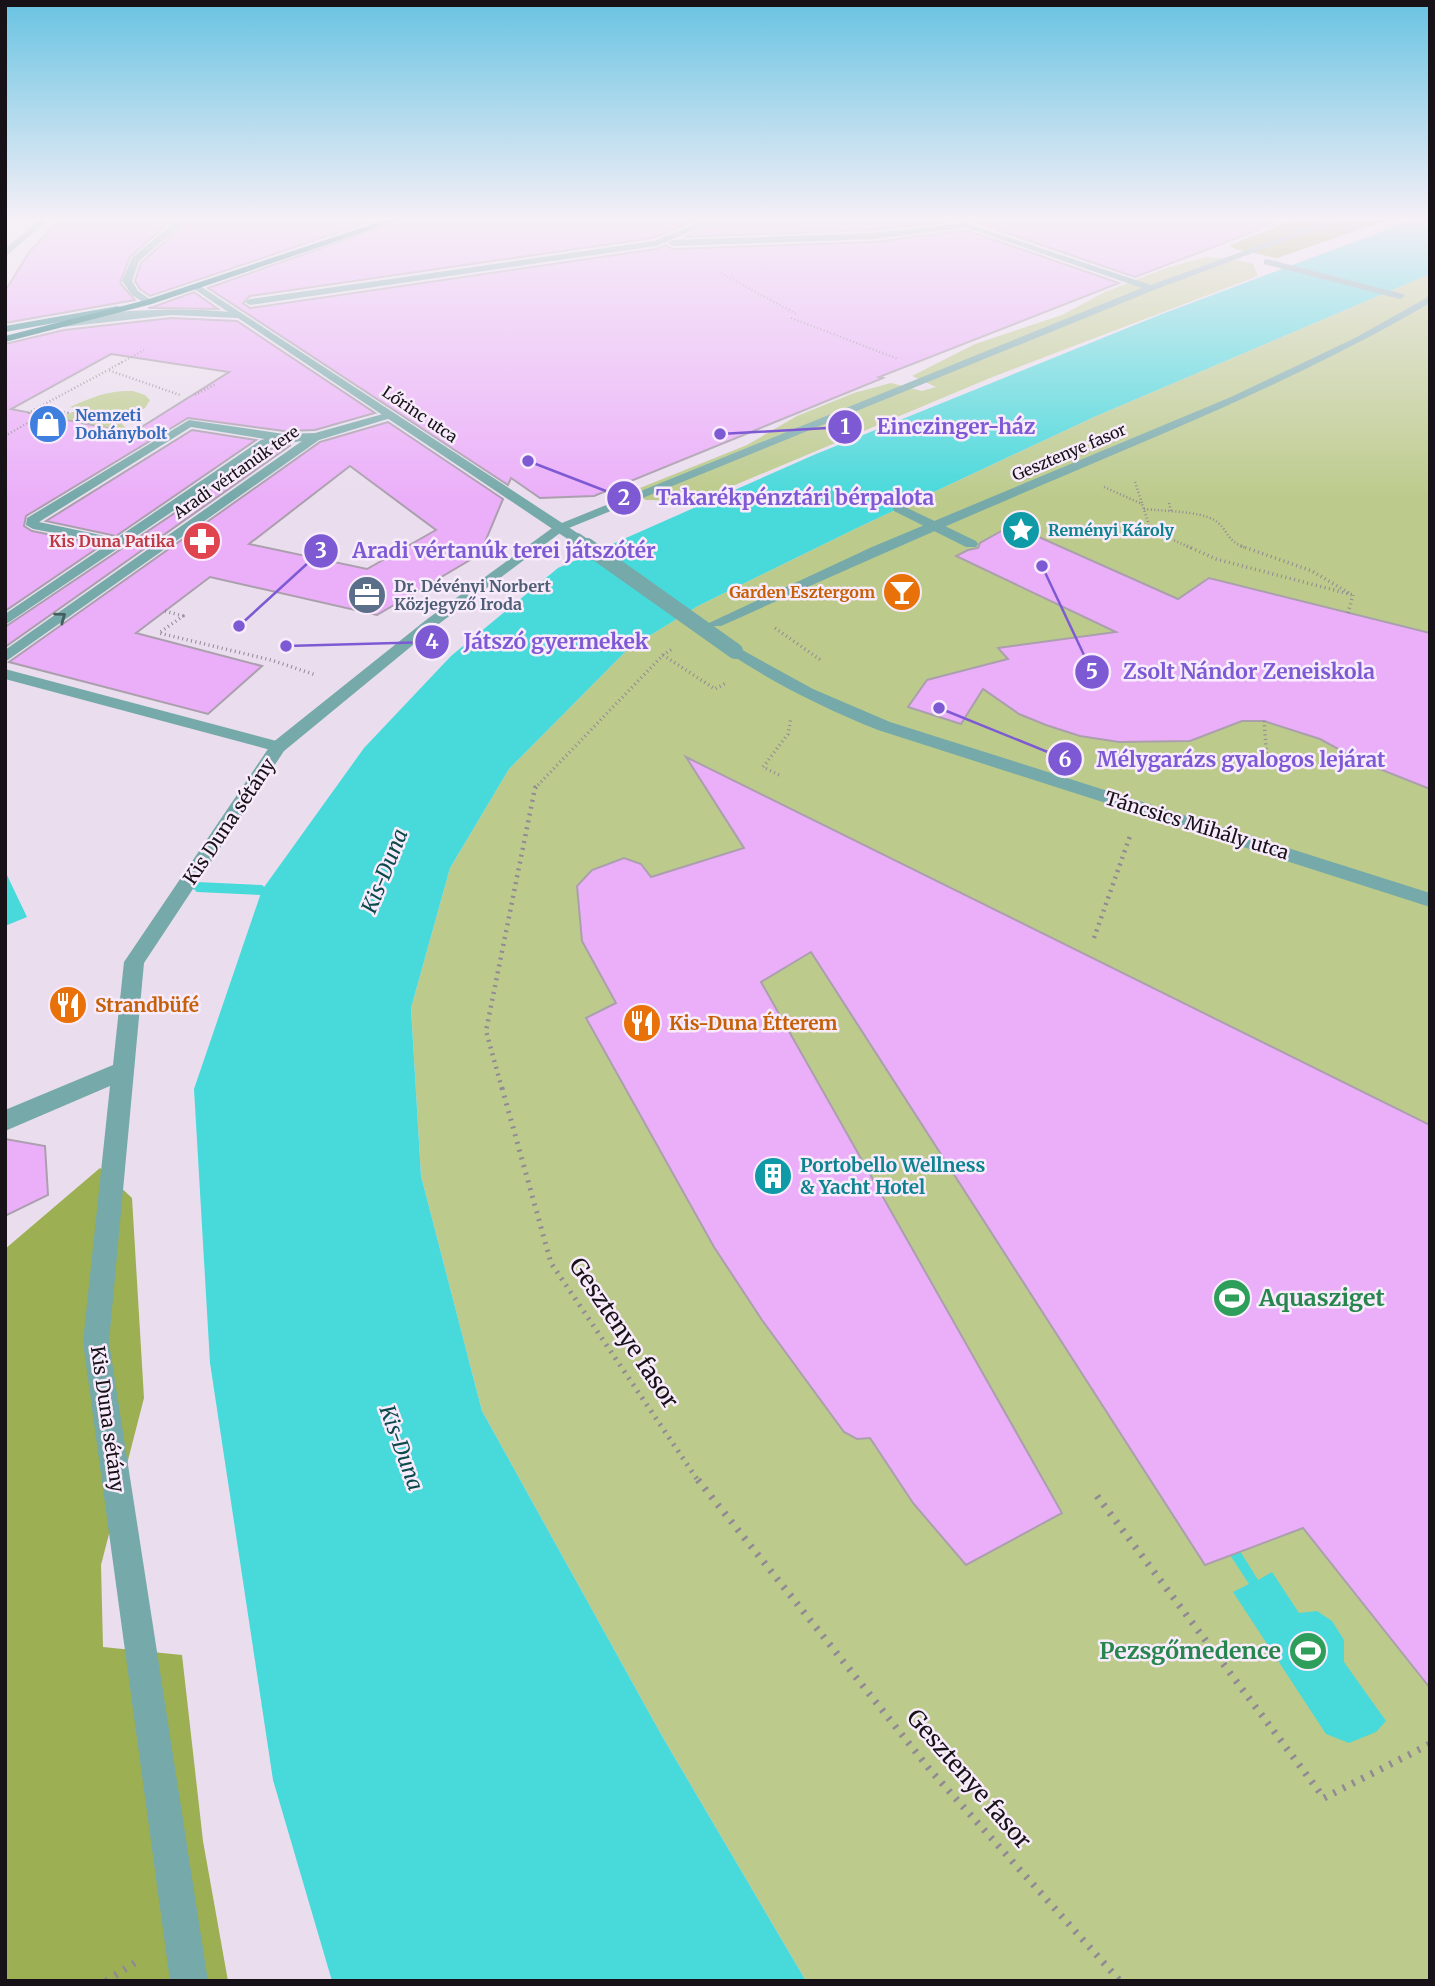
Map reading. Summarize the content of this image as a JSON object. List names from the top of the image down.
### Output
{
  "streets": {
    "street": [
      "Lőrinc utca",
      "Gesztenye fasor",
      "Aradi vértanúk tere",
      "Kis Duna sétány",
      "Táncsics Mihály utca"
    ]
  },
  "crossings": [
    ["Lőrinc utca", "Aradi vértanúk tere"],
    ["Lőrinc utca", "Kis Duna sétány"],
    ["Lőrinc utca", "Táncsics Mihály utca"]
  ],
  "water": ["Kis-Duna"],
  "places": {
    "shop": ["Nemzeti Dohánybolt"],
    "other": [
      "Einczinger-ház",
      "Takarékpénztári bérpalota",
      "Zsolt Nándor Zeneiskola",
      "Aradi vértanúk terei játszótér",
      "Játszó gyermekek",
      "Mélygarázs gyalogos lejárat"
    ],
    "place": ["Reményi Károly"],
    "pharmacy": ["Kis Duna Patika"],
    "bar": ["Garden Esztergom"],
    "office": ["Dr. Dévényi Norbert Közjegyző Iroda"],
    "restaurant": ["Strandbüfé", "Kis-Duna Étterem"],
    "building": ["Portobello Wellness & Yacht Hotel"],
    "sports": ["Aquasziget", "Pezsgőmedence"]
  }
}
